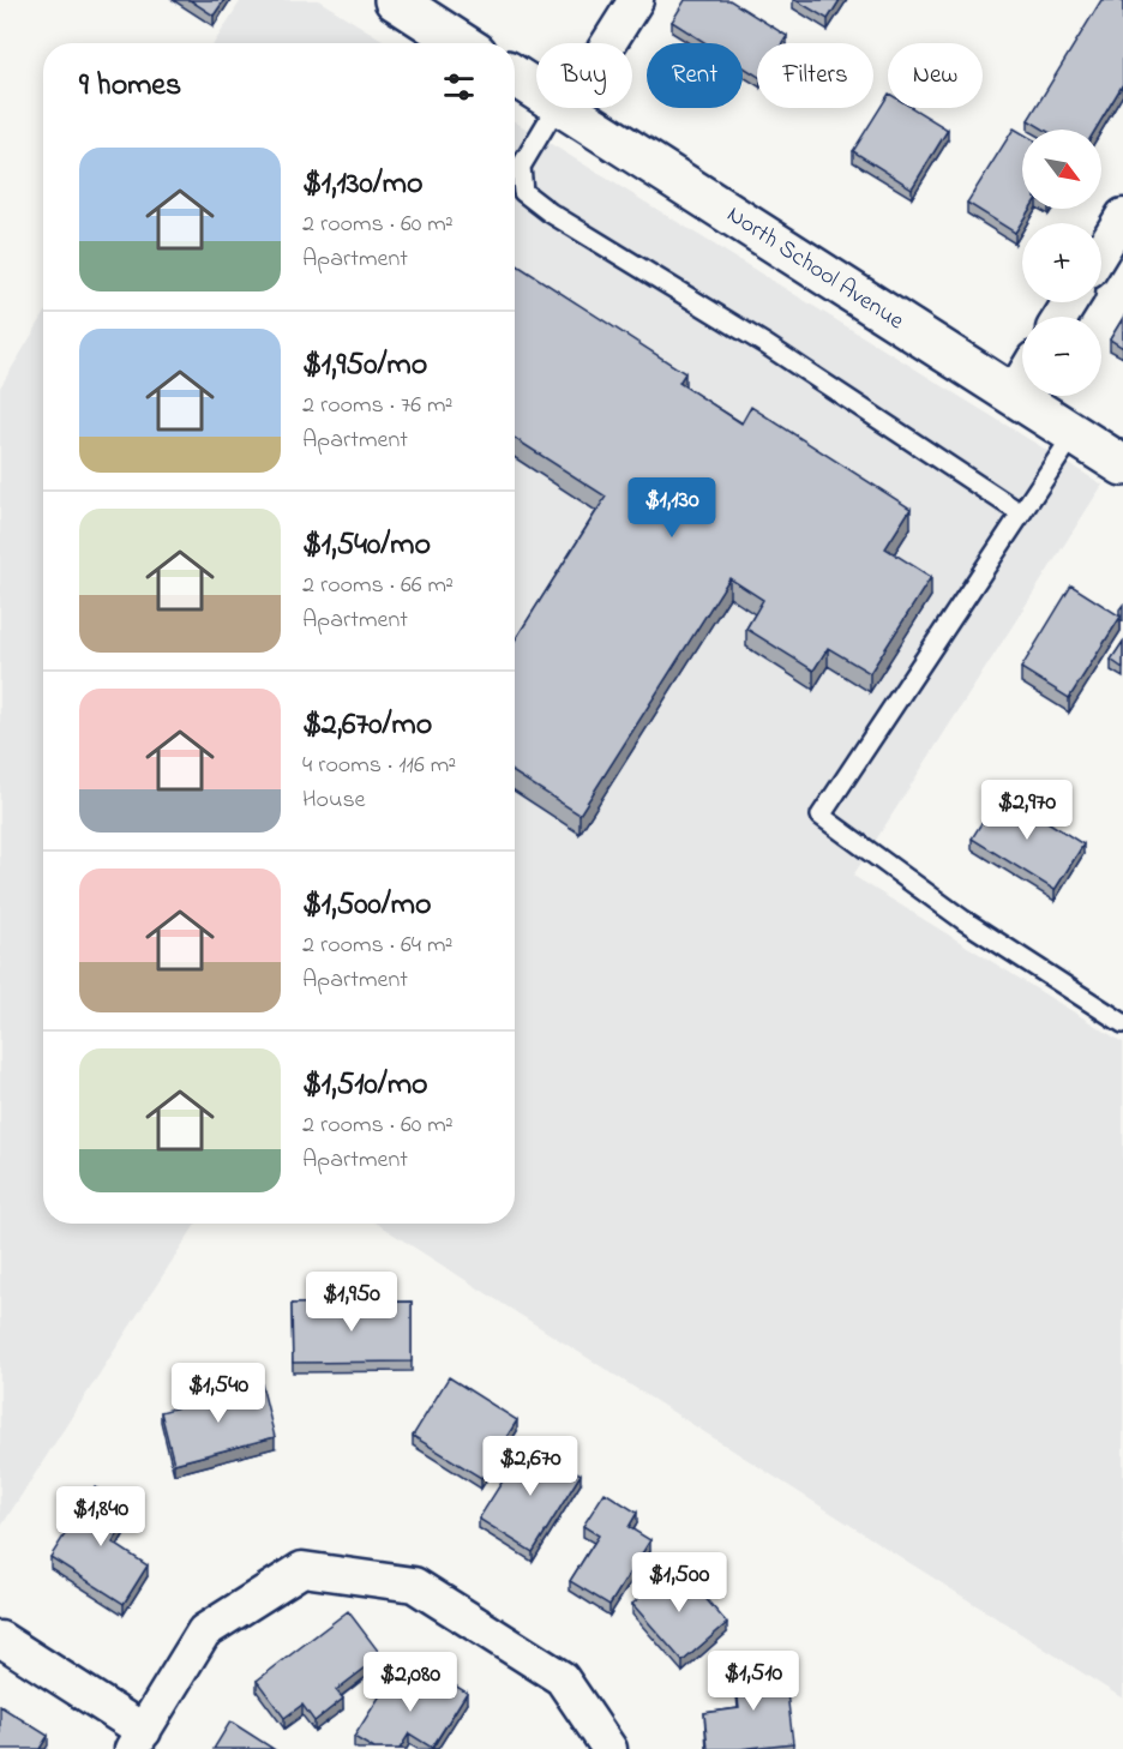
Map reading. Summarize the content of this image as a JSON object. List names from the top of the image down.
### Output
{
  "streets": {
    "street": ["North School Avenue"]
  },
  "north": "bottom right",
  "page": {
    "chip": [
      "Buy",
      "Rent",
      "Filters",
      "New"
    ],
    "heading": "9 homes",
    "map_buttons": ["+", "−"],
    "list": [
      {
        "name": "$1,130/mo",
        "note": "2 rooms · 60 m² · Apartment"
      },
      {
        "name": "$1,950/mo",
        "note": "2 rooms · 76 m² · Apartment"
      },
      {
        "name": "$1,540/mo",
        "note": "2 rooms · 66 m² · Apartment"
      },
      {
        "name": "$2,670/mo",
        "note": "4 rooms · 116 m² · House"
      },
      {
        "name": "$1,500/mo",
        "note": "2 rooms · 64 m² · Apartment"
      },
      {
        "name": "$1,510/mo",
        "note": "2 rooms · 60 m² · Apartment"
      }
    ],
    "price": [
      "$1,130",
      "$2,970",
      "$1,950",
      "$1,540",
      "$2,670",
      "$1,840",
      "$1,500",
      "$1,510",
      "$2,080"
    ]
  }
}
